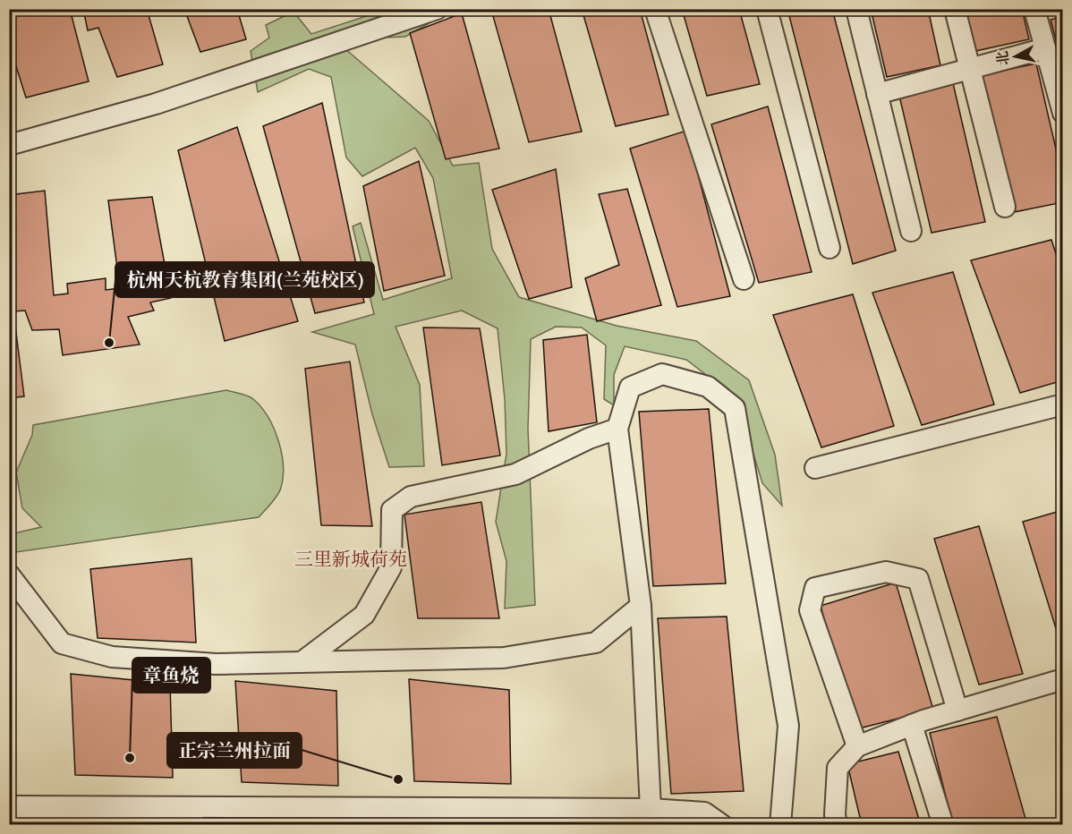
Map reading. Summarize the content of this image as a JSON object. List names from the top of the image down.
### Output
{
  "districts": ["三里新城荷苑"],
  "places": ["杭州天杭教育集团(兰苑校区)", "章鱼烧", "正宗兰州拉面"],
  "north": "left"
}
